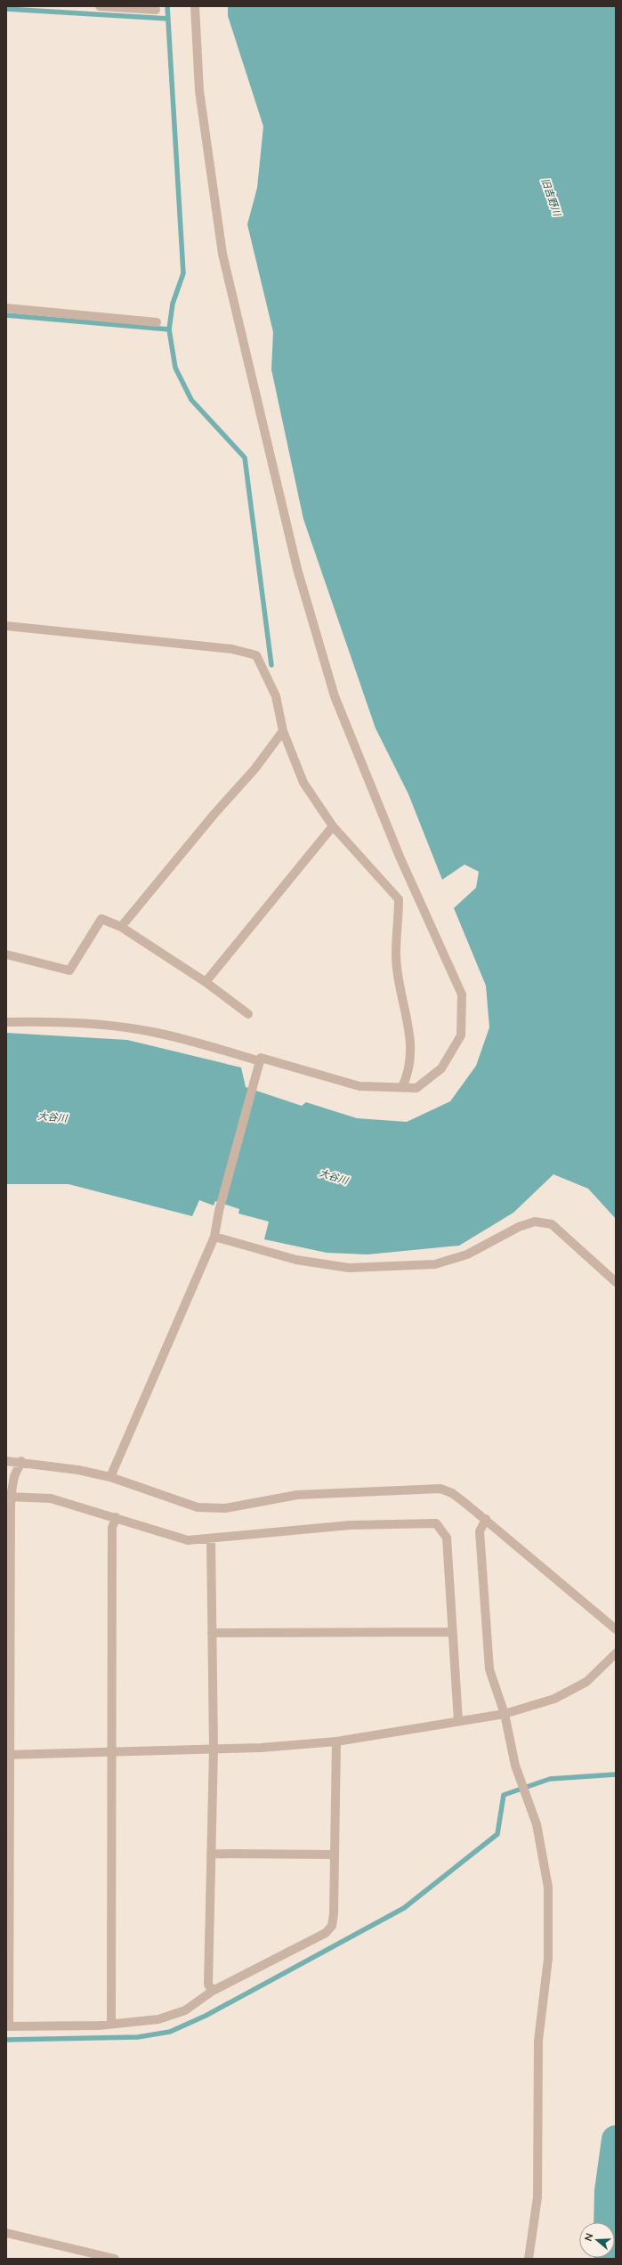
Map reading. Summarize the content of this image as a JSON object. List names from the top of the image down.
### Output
{
  "water": ["旧吉野川", "大谷川"],
  "north": "left"
}
